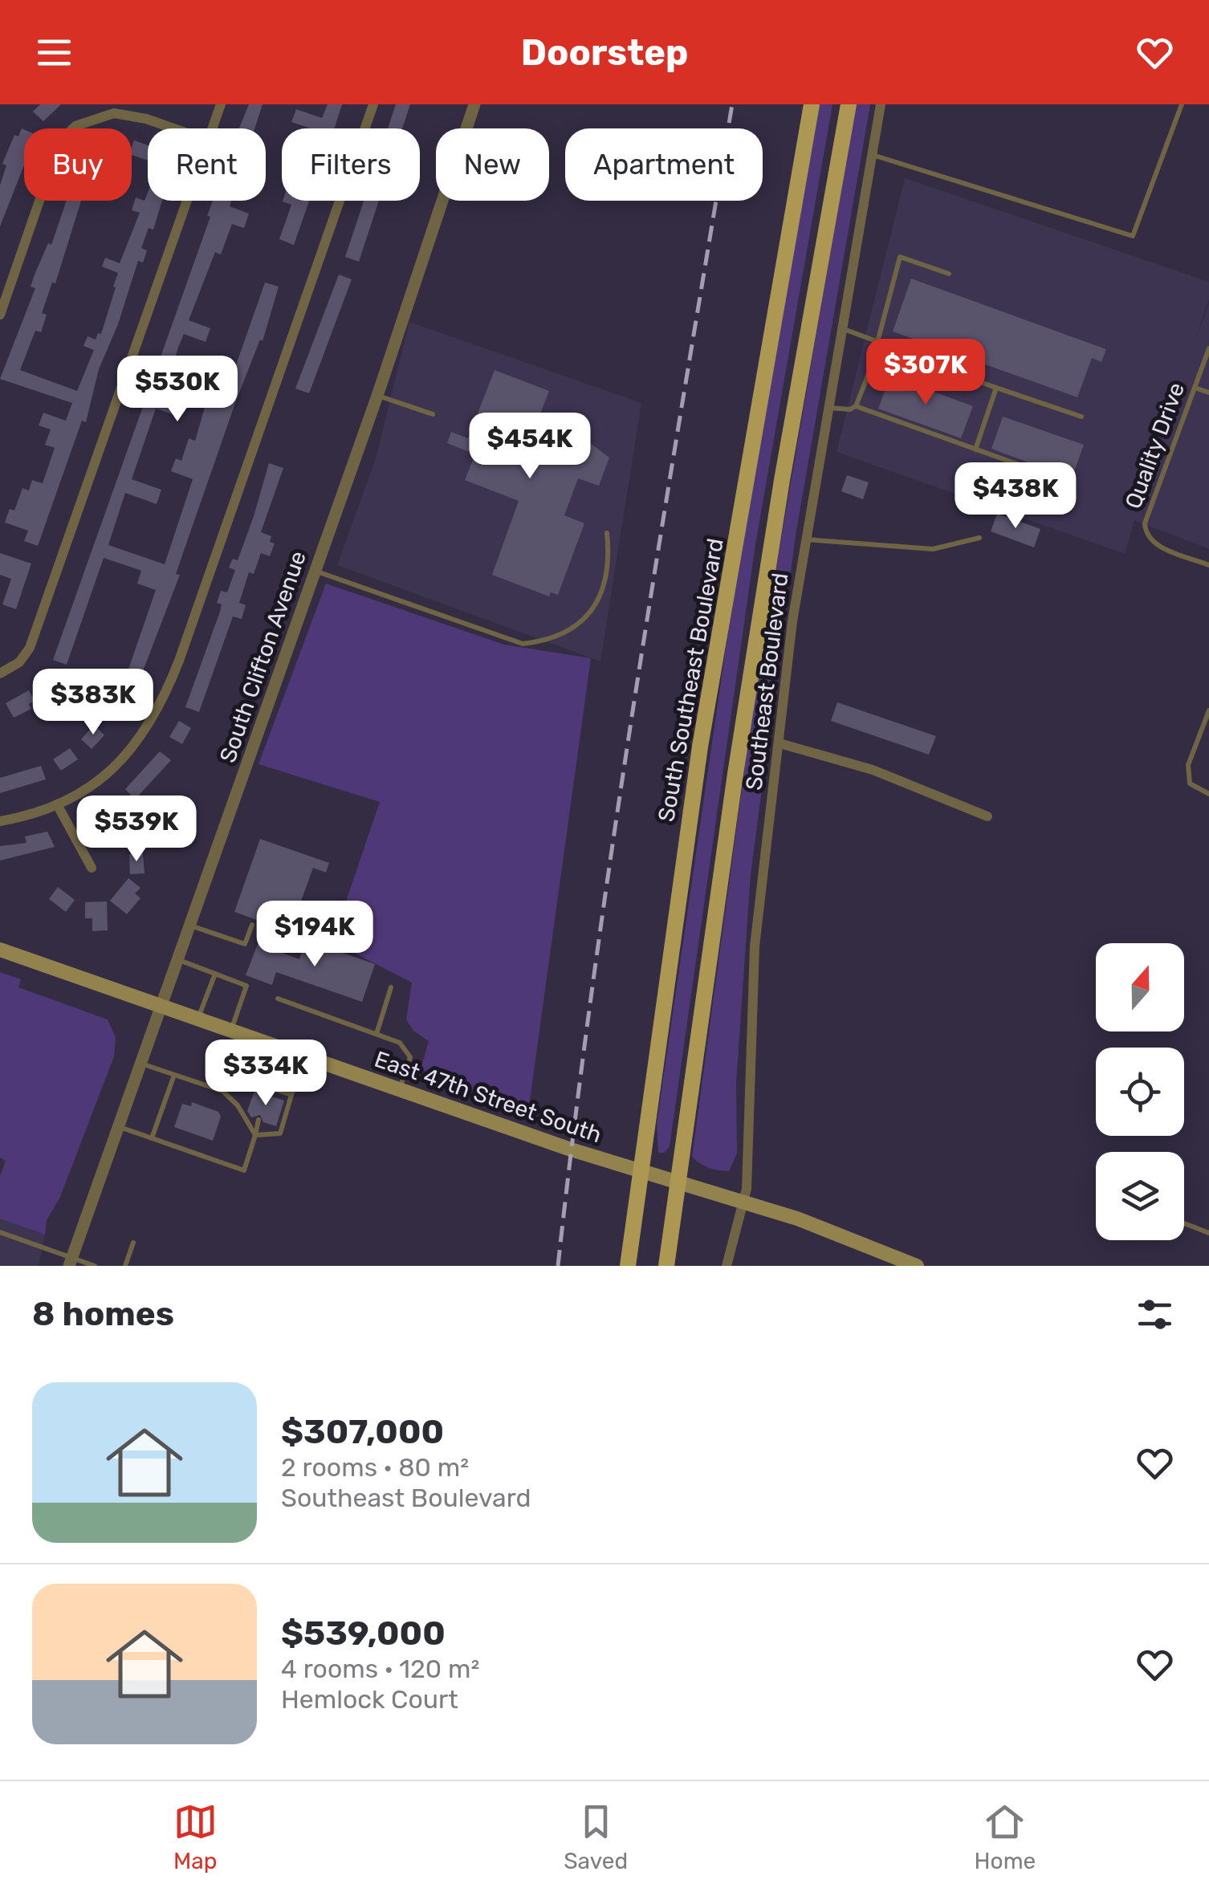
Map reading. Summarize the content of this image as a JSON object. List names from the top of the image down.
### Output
{
  "streets": {
    "main road": ["South Southeast Boulevard", "East 47th Street South"],
    "street": ["South Clifton Avenue", "Southeast Boulevard"],
    "lane": ["Quality Drive"]
  },
  "crossings": [
    ["South Clifton Avenue", "East 47th Street South"],
    ["South Southeast Boulevard", "East 47th Street South"],
    ["Southeast Boulevard", "East 47th Street South"]
  ],
  "north": "top",
  "page": {
    "header": "Doorstep",
    "chip": [
      "Buy",
      "Rent",
      "Filters",
      "New",
      "Apartment"
    ],
    "price": [
      "$307K",
      "$530K",
      "$454K",
      "$438K",
      "$383K",
      "$539K",
      "$194K",
      "$334K"
    ],
    "heading": "8 homes",
    "list": [
      {
        "name": "$307,000",
        "note": "2 rooms · 80 m² · Southeast Boulevard"
      },
      {
        "name": "$539,000",
        "note": "4 rooms · 120 m² · Hemlock Court"
      }
    ],
    "tabs": ["Map", "Saved", "Home"]
  }
}
